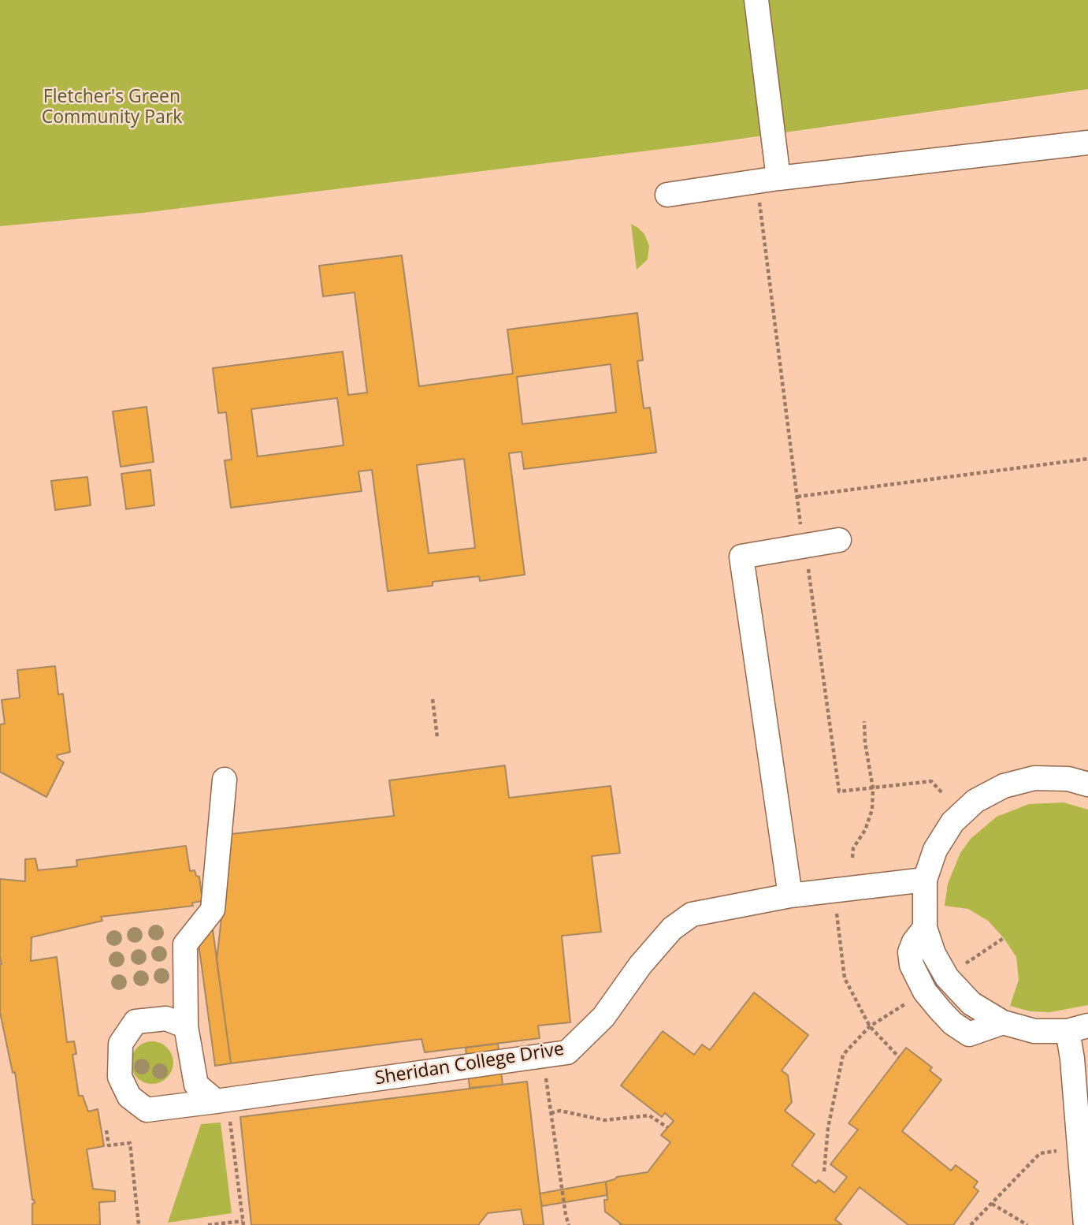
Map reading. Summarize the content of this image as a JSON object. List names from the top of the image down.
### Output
{
  "streets": {
    "street": ["Sheridan College Drive"]
  },
  "parks": ["Fletcher's Green Community Park"]
}
